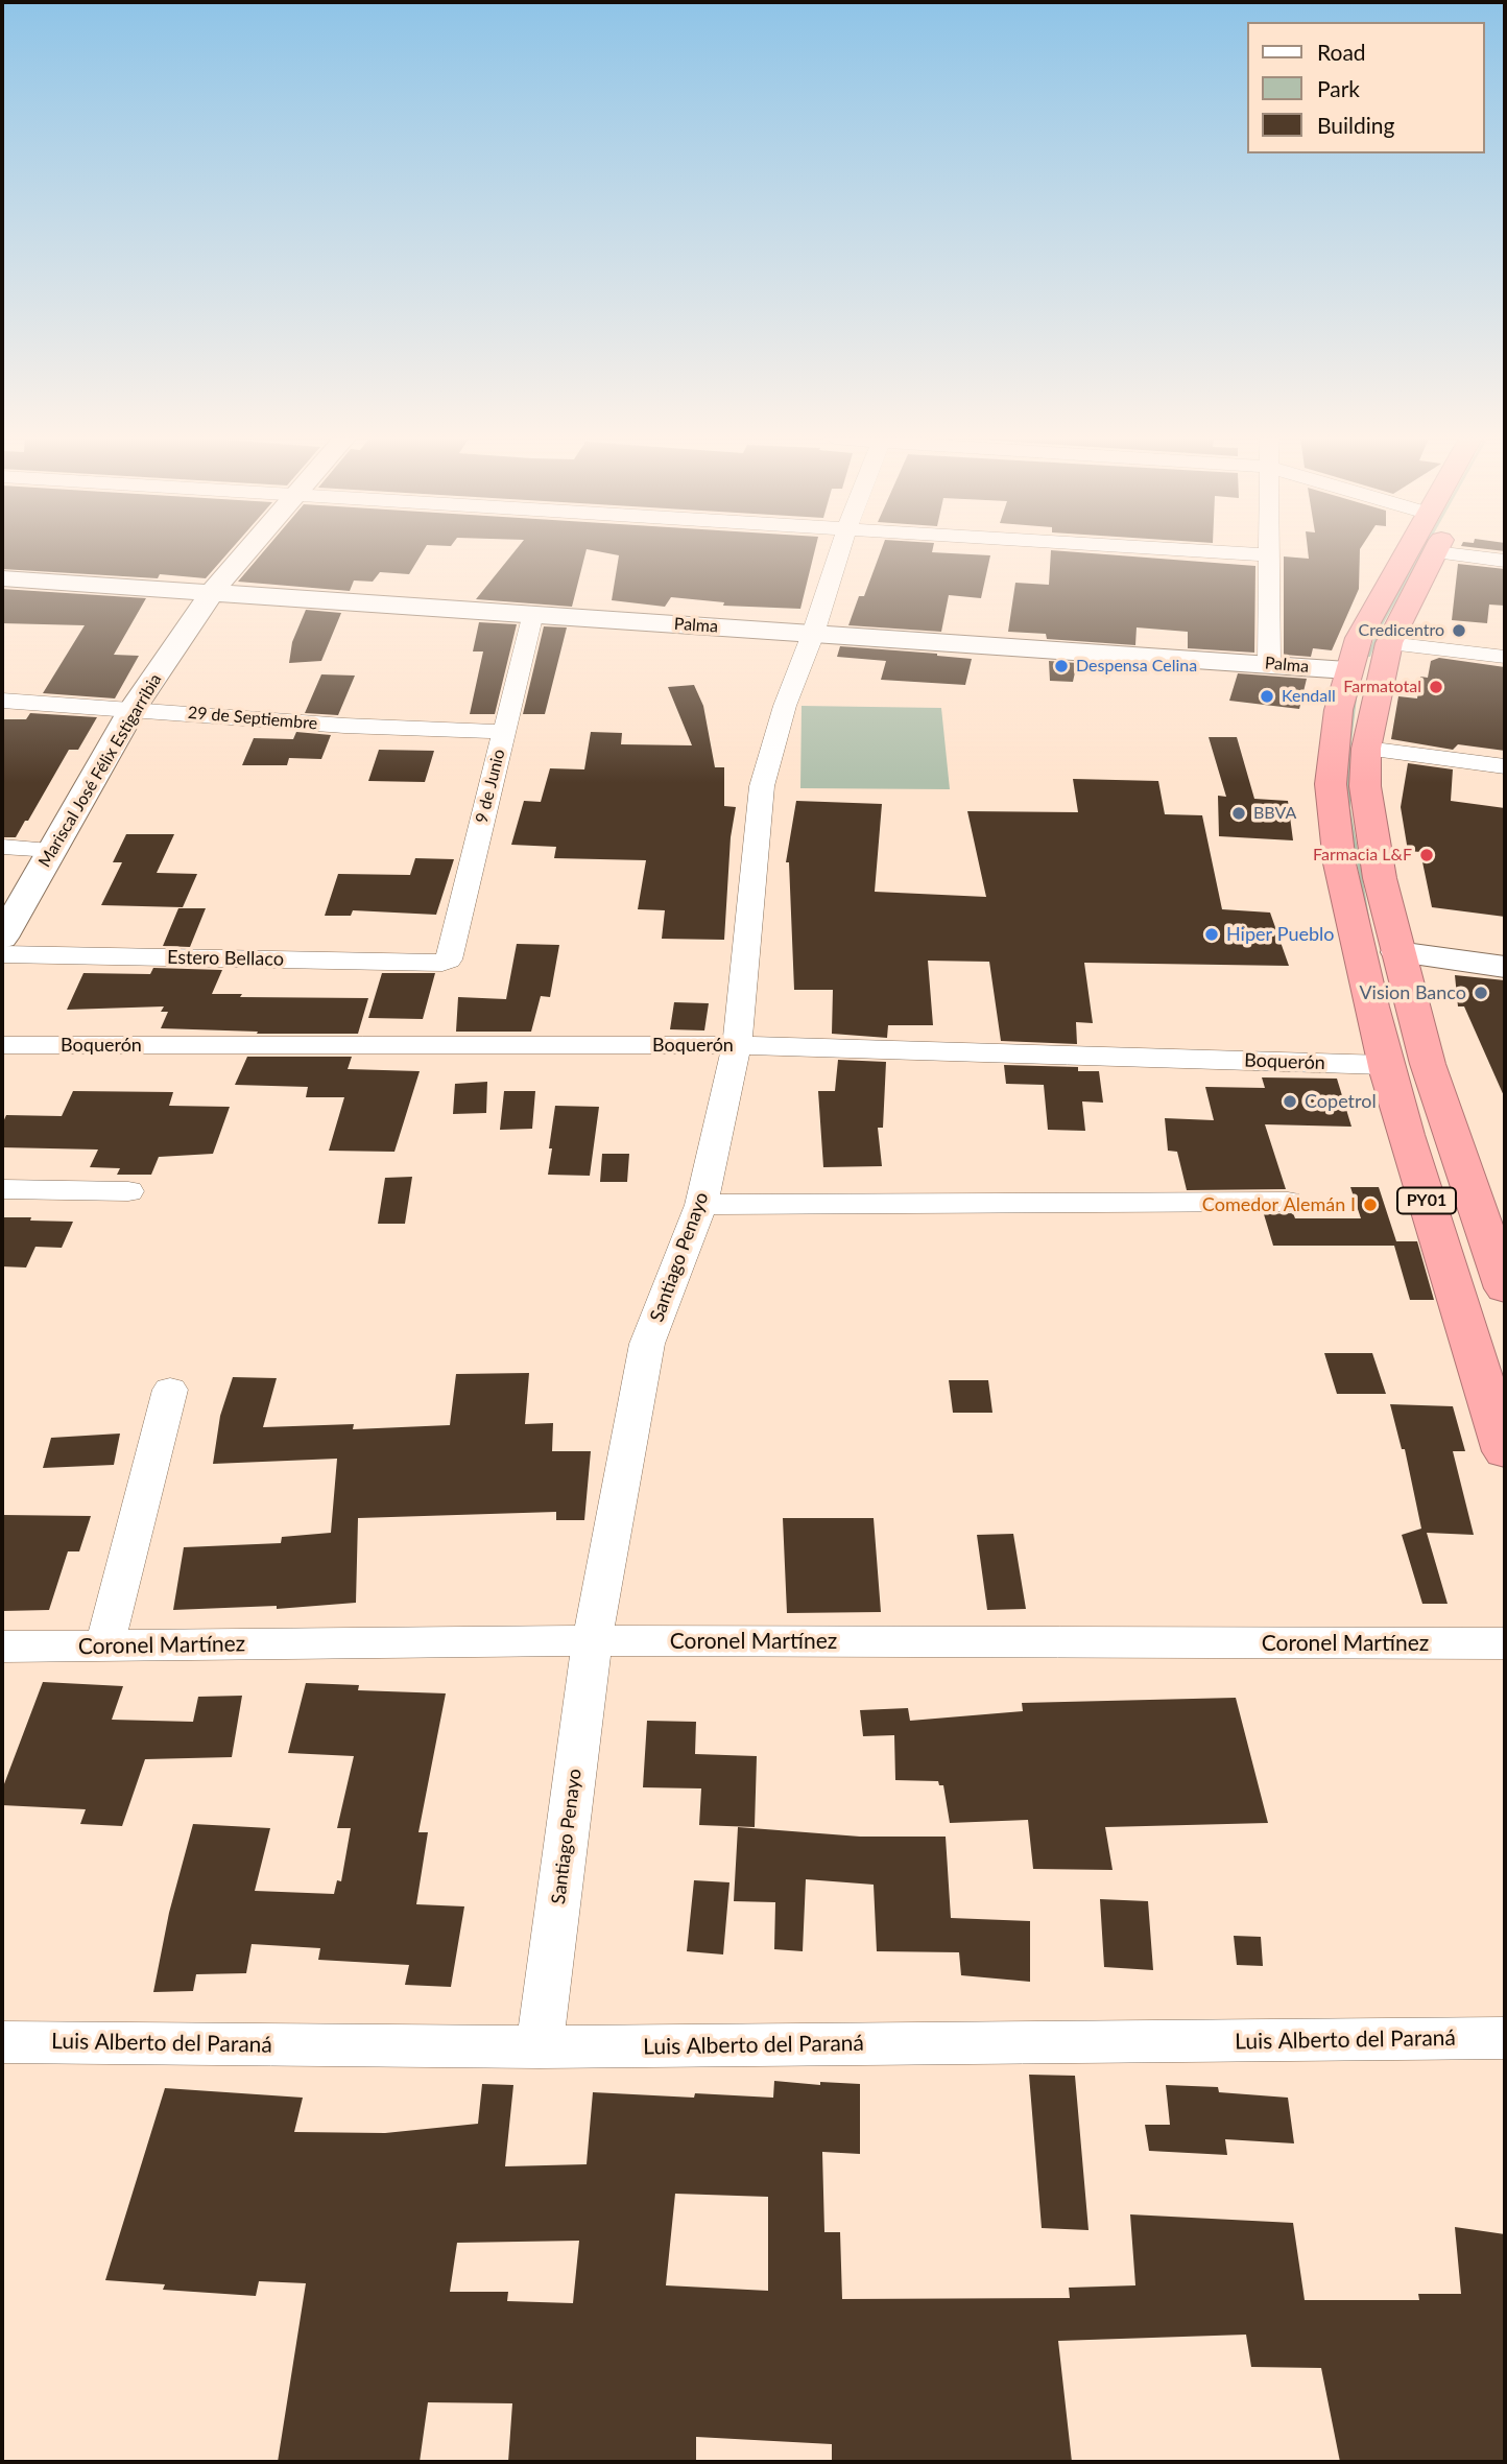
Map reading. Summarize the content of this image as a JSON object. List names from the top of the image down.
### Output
{
  "streets": {
    "highway": ["PY01"],
    "street": [
      "Palma",
      "29 de Septiembre",
      "Mariscal José Félix Estigarribia",
      "9 de Junio",
      "Estero Bellaco",
      "Boquerón",
      "Santiago Penayo",
      "Coronel Martínez",
      "Luis Alberto del Paraná"
    ]
  },
  "crossings": [
    ["Palma", "Mariscal José Félix Estigarribia"],
    ["Palma", "9 de Junio"],
    ["Palma", "PY01"],
    ["Palma", "Santiago Penayo"],
    ["29 de Septiembre", "Mariscal José Félix Estigarribia"],
    ["29 de Septiembre", "9 de Junio"],
    ["9 de Junio", "Estero Bellaco"],
    ["Boquerón", "PY01"],
    ["Boquerón", "Santiago Penayo"],
    ["Santiago Penayo", "Coronel Martínez"],
    ["Santiago Penayo", "Luis Alberto del Paraná"]
  ],
  "places": [
    "Credicentro",
    "Despensa Celina",
    "Farmatotal",
    "Kendall",
    "BBVA",
    "Farmacia L&F",
    "Hiper Pueblo",
    "Vision Banco",
    "Copetrol",
    "Comedor Alemán I"
  ],
  "legend": ["Road", "Park", "Building"]
}
